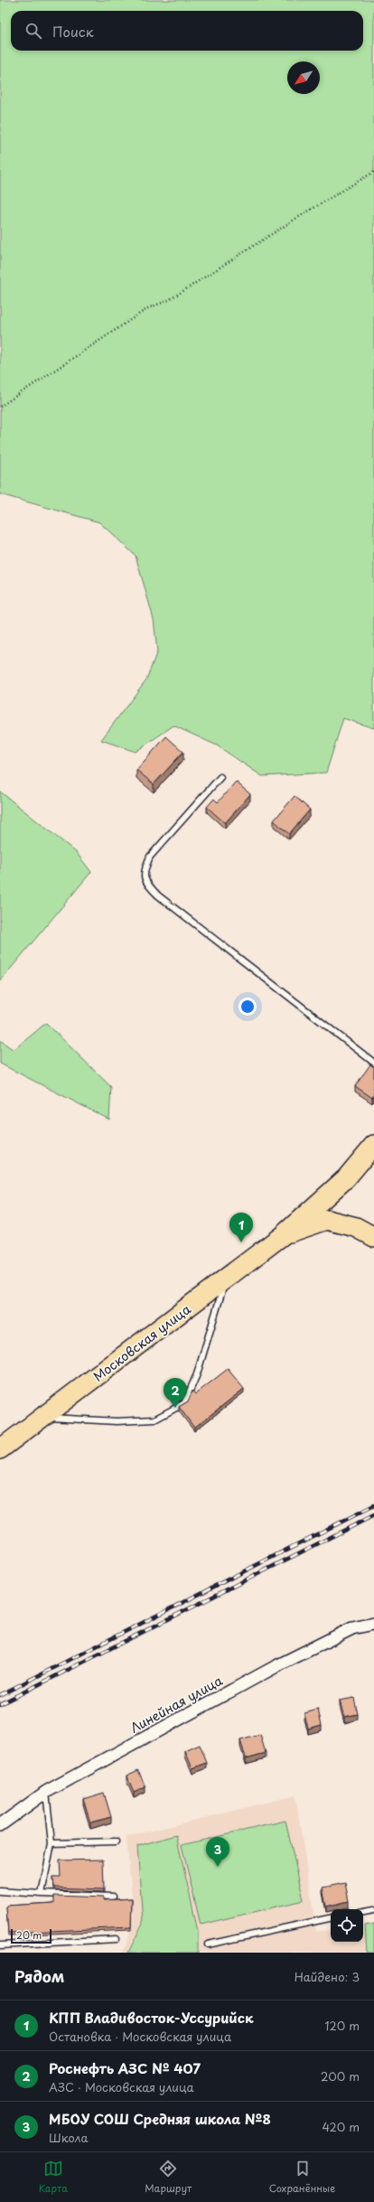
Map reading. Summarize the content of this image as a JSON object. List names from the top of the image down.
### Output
{
  "streets": {
    "main road": ["Московская улица"],
    "street": ["Линейная улица"]
  },
  "scale_bar": "20 m",
  "north": "bottom left",
  "page": {
    "search": "Поиск",
    "pins": ["1", "2", "3"],
    "scale": "20 m",
    "heading": ["Рядом", "Найдено: 3"],
    "list": [
      {
        "mark": "1",
        "name": "КПП Владивосток-Уссурийск",
        "note": "Остановка · Московская улица",
        "value": "120 m"
      },
      {
        "mark": "2",
        "name": "Роснефть АЗС № 407",
        "note": "АЗС · Московская улица",
        "value": "200 m"
      },
      {
        "mark": "3",
        "name": "МБОУ СОШ Средняя школа №8",
        "note": "Школа",
        "value": "420 m"
      }
    ],
    "nav": ["Карта", "Маршрут", "Сохранённые"]
  }
}
